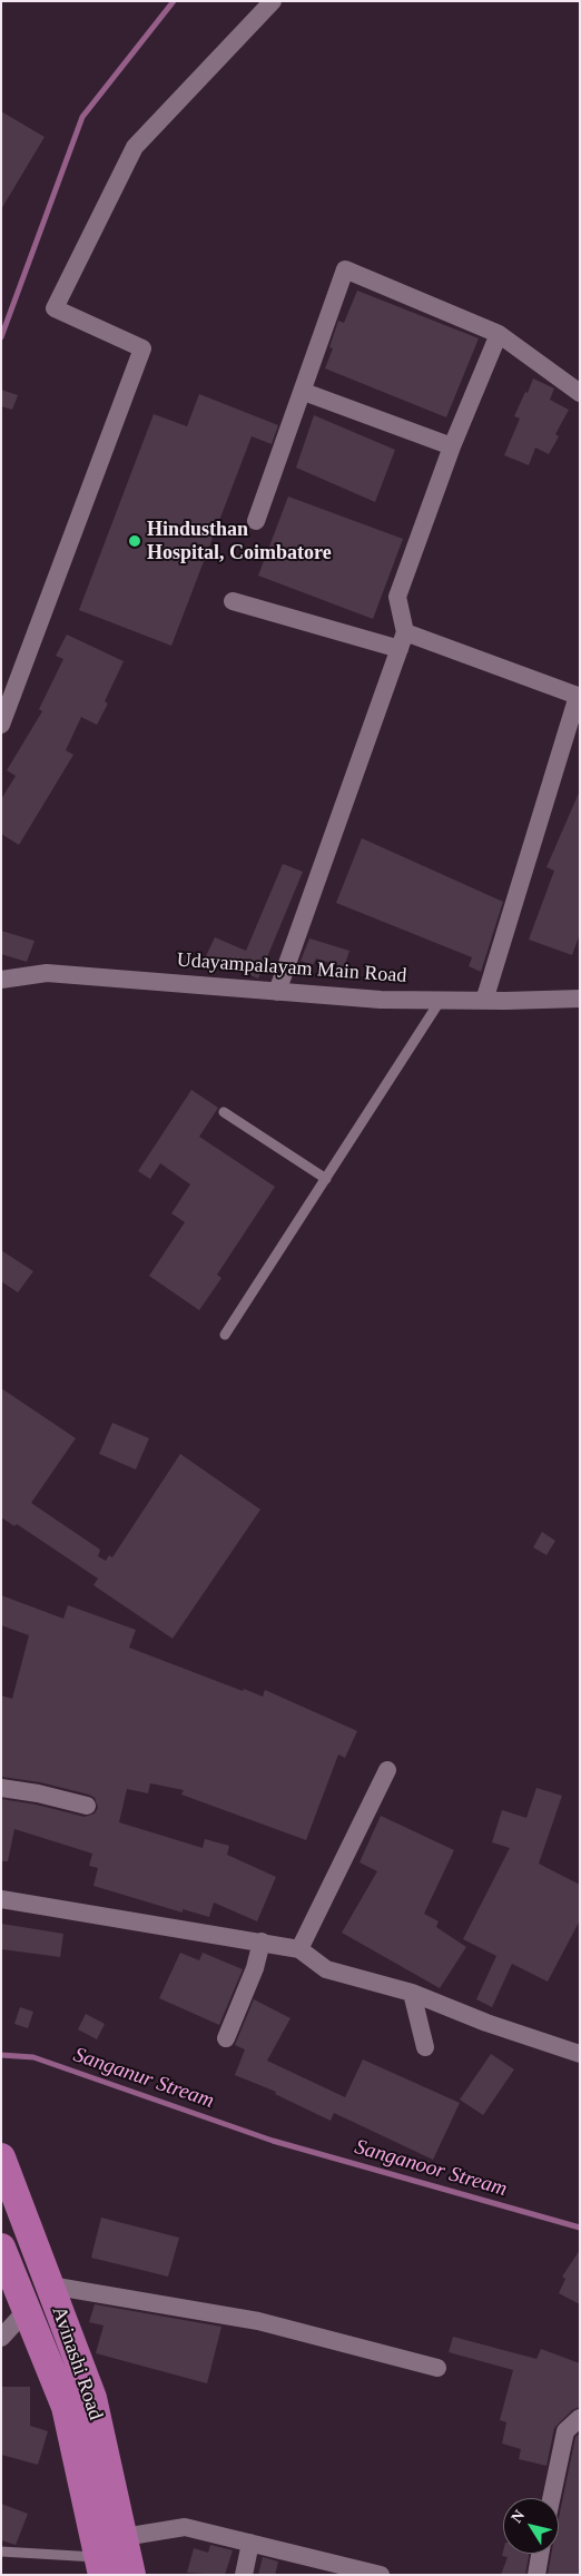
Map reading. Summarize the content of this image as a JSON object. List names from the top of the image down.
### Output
{
  "streets": {
    "main road": ["Avinashi Road"],
    "street": ["Udayampalayam Main Road"]
  },
  "water": ["Sanganur Stream", "Sanganoor Stream"],
  "places": ["Hindusthan Hospital, Coimbatore"],
  "north": "top left"
}
